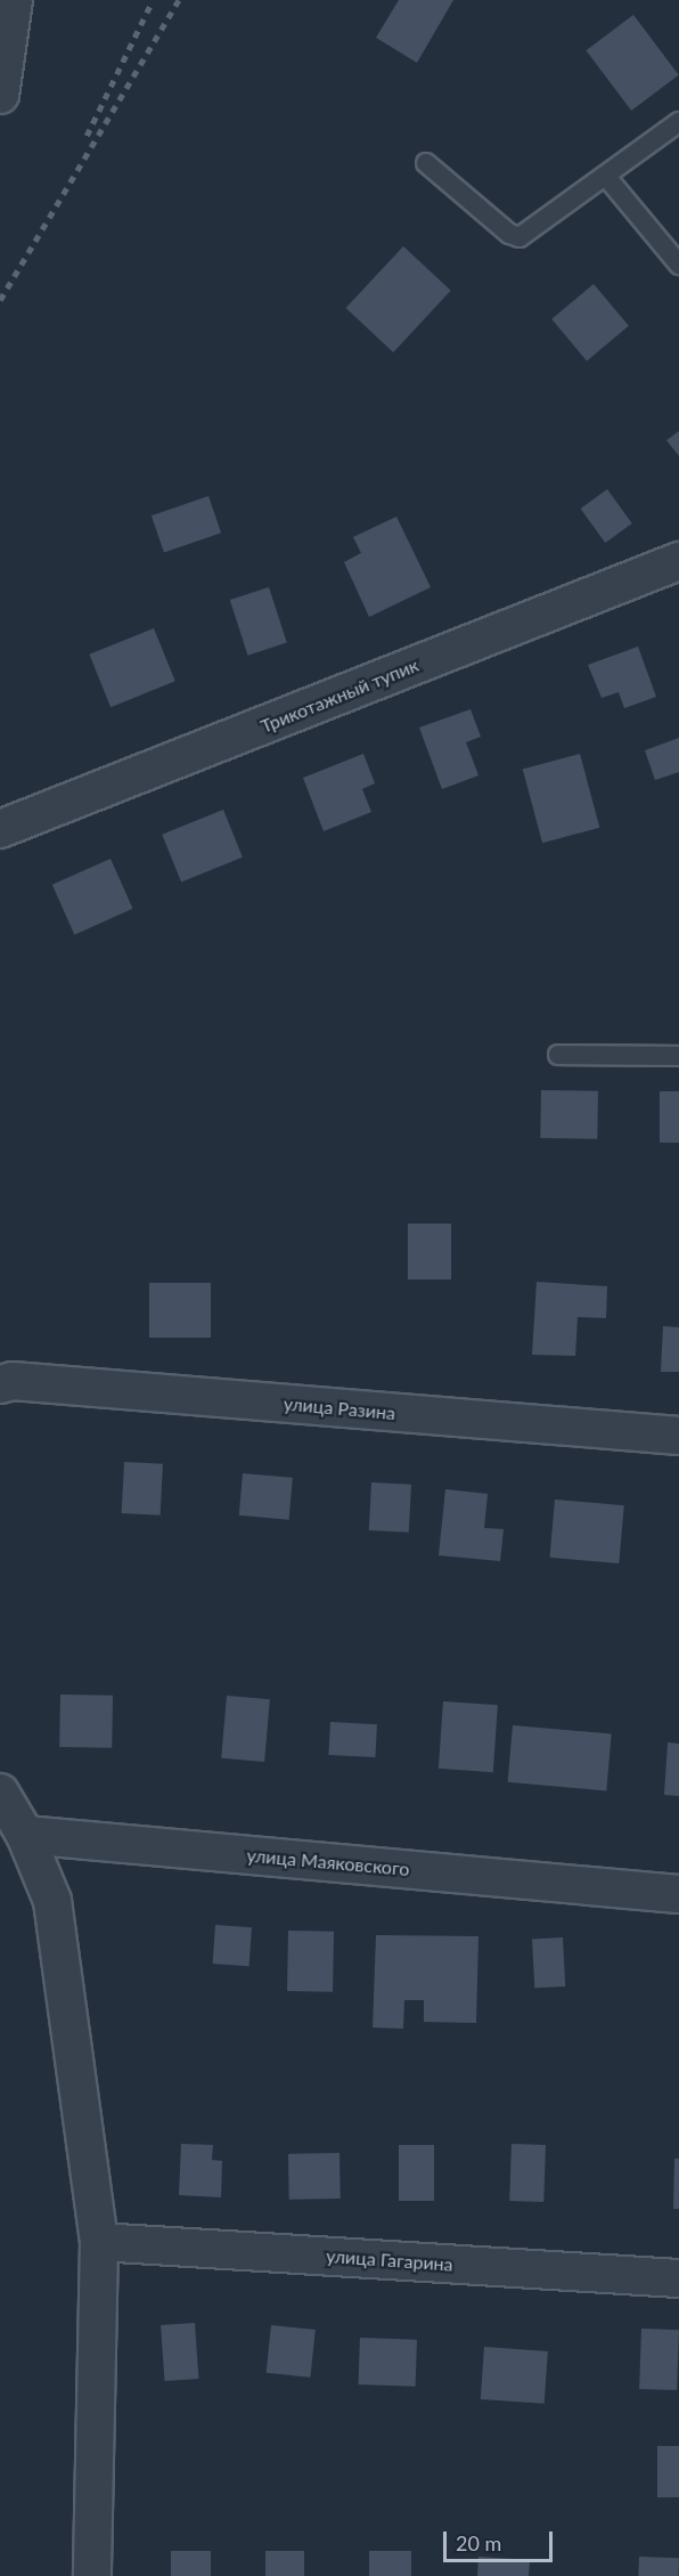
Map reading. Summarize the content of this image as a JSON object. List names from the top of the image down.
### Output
{
  "streets": {
    "street": [
      "Трикотажный тупик",
      "улица Разина",
      "улица Маяковского",
      "улица Гагарина"
    ]
  },
  "scale_bar": "20 m"
}
